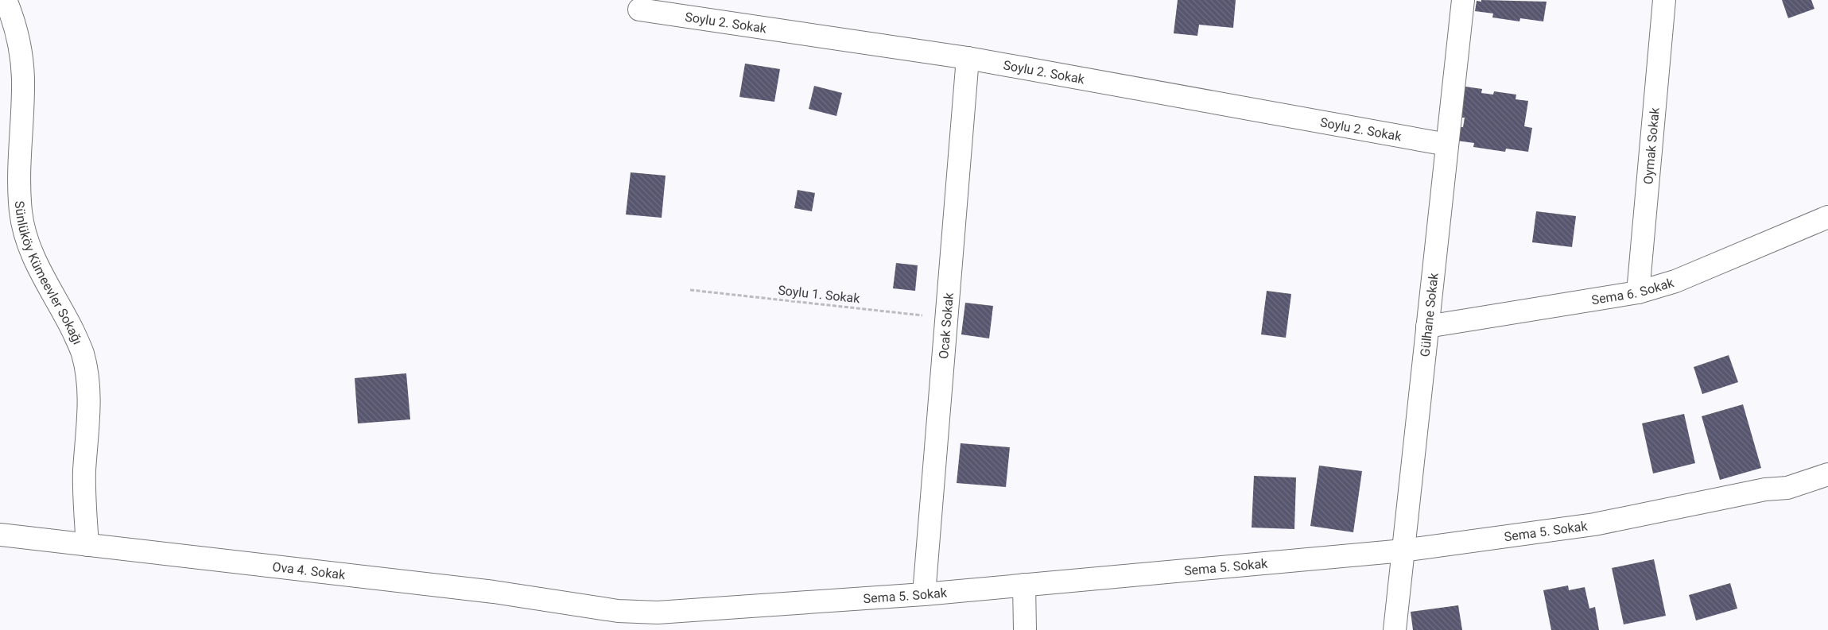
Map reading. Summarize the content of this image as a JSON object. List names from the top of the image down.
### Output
{
  "streets": {
    "street": [
      "Soylu 2. Sokak",
      "Oymak Sokak",
      "Sünlüköy Kümeevler Sokağı",
      "Sema 6. Sokak",
      "Gülhane Sokak",
      "Ocak Sokak",
      "Sema 5. Sokak",
      "Ova 4. Sokak"
    ],
    "path": ["Soylu 1. Sokak"]
  },
  "crossings": [
    ["Soylu 2. Sokak", "Gülhane Sokak"],
    ["Soylu 2. Sokak", "Ocak Sokak"],
    ["Oymak Sokak", "Sema 6. Sokak"],
    ["Sünlüköy Kümeevler Sokağı", "Ova 4. Sokak"],
    ["Sema 6. Sokak", "Gülhane Sokak"],
    ["Soylu 1. Sokak", "Ocak Sokak"],
    ["Gülhane Sokak", "Sema 5. Sokak"],
    ["Ocak Sokak", "Sema 5. Sokak"],
    ["Sema 5. Sokak", "Ova 4. Sokak"]
  ]
}
